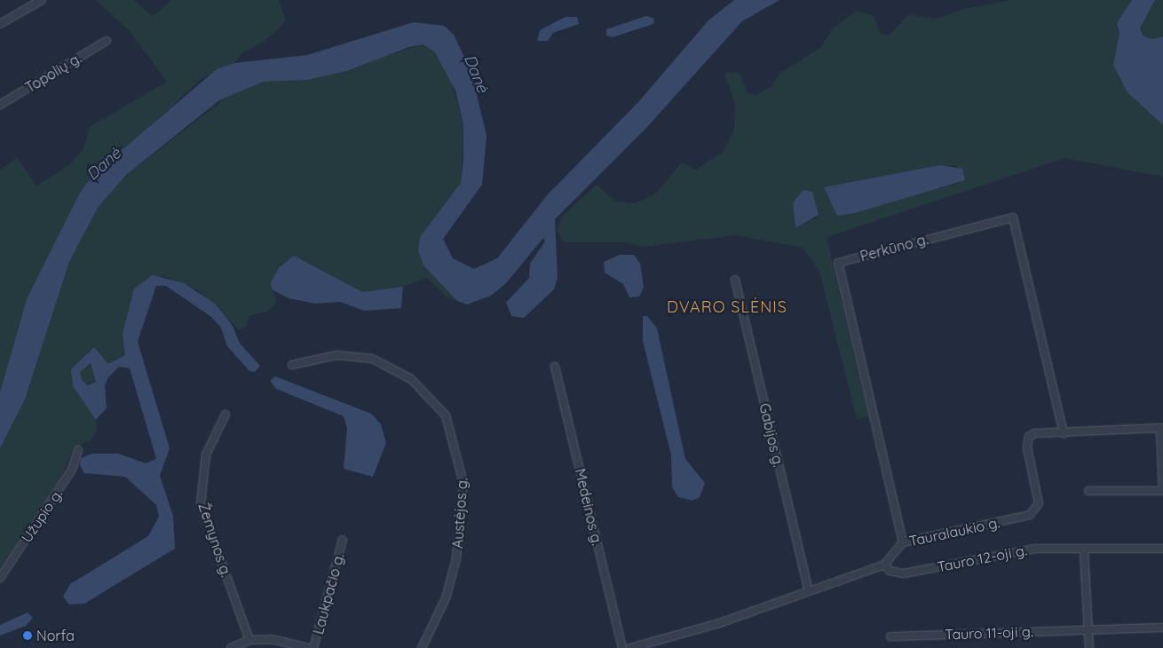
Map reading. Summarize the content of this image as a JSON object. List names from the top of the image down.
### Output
{
  "streets": {
    "street": [
      "Topolių g.",
      "Perkūno g.",
      "Gabijos g.",
      "Medeinos g.",
      "Austėjos g.",
      "Užupio g.",
      "Tauralaukio g.",
      "Žemynos g.",
      "Tauro 12-oji g.",
      "Laukpačio g.",
      "Tauro 11-oji g."
    ]
  },
  "crossings": [
    ["Perkūno g.", "Tauralaukio g."],
    ["Tauralaukio g.", "Tauro 12-oji g."]
  ],
  "districts": ["DVARO SLĖNIS"],
  "water": ["Danė"],
  "places": ["Norfa"]
}
